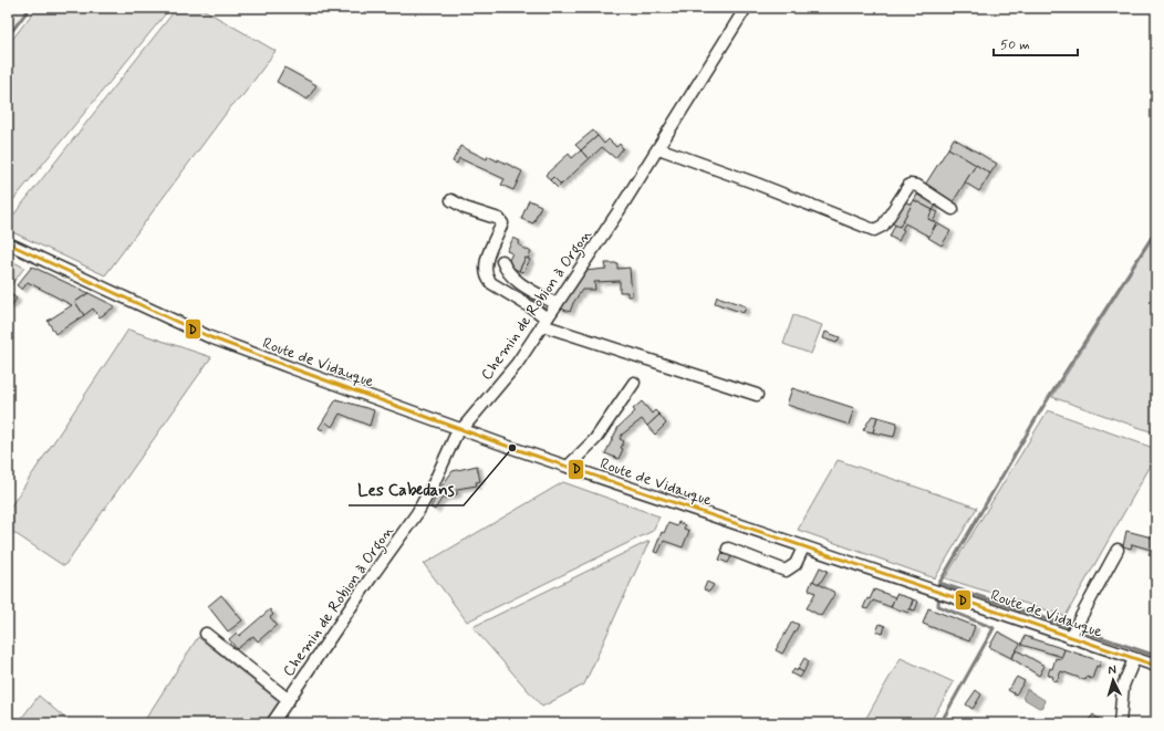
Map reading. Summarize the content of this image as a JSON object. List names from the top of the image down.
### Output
{
  "streets": {
    "street": ["Chemin de Robion à Orgon", "Route de Vidauque"]
  },
  "crossings": [
    ["Chemin de Robion à Orgon", "Route de Vidauque"]
  ],
  "places": ["Les Cabedans"],
  "lines": ["transit line D"],
  "scale_bar": "50 m",
  "north": "top"
}
